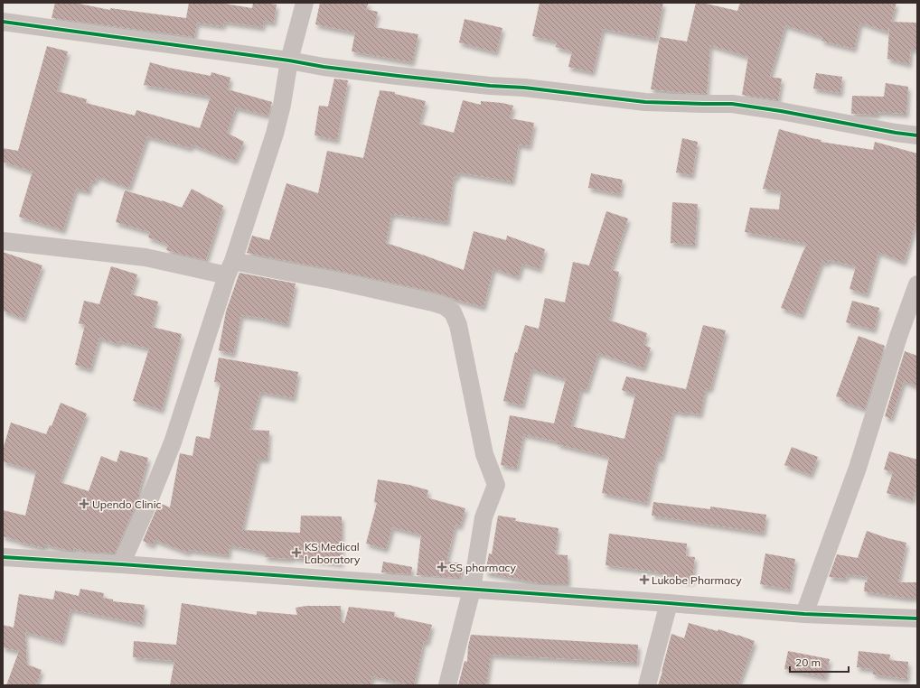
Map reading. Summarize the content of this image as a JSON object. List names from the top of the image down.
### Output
{
  "places": {
    "health": [
      "Upendo Clinic",
      "KS Medical Laboratory",
      "SS pharmacy",
      "Lukobe Pharmacy"
    ]
  },
  "scale_bar": "20 m"
}
